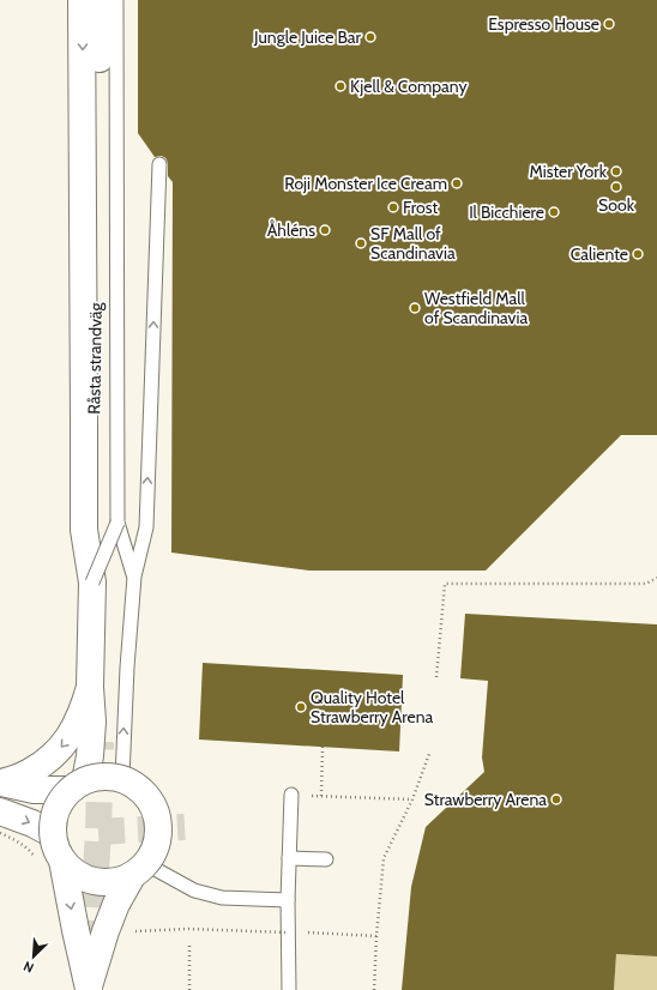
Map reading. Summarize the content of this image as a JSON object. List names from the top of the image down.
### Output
{
  "streets": {
    "street": ["Råsta strandväg"]
  },
  "places": [
    "Espresso House",
    "Jungle Juice Bar",
    "Kjell & Company",
    "Mister York",
    "Roji Monster Ice Cream",
    "Sook",
    "Frost",
    "Il Bicchiere",
    "Åhléns",
    "SF Mall of Scandinavia",
    "Caliente",
    "Westfield Mall of Scandinavia",
    "Quality Hotel Strawberry Arena",
    "Strawberry Arena"
  ],
  "north": "bottom left"
}
